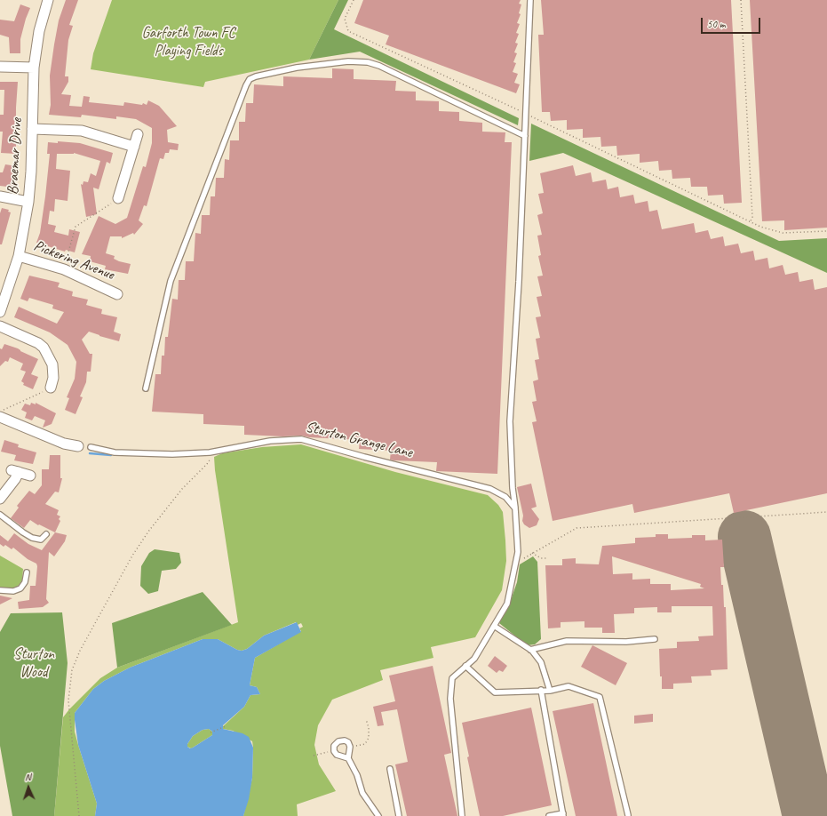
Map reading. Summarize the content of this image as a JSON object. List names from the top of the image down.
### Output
{
  "streets": {
    "street": ["Braemar Drive", "Pickering Avenue"],
    "lane": ["Sturton Grange Lane"]
  },
  "crossings": [
    ["Braemar Drive", "Pickering Avenue"]
  ],
  "parks": ["Garforth Town FC Playing Fields", "Sturton Wood"],
  "scale_bar": "50 m",
  "north": "top"
}
